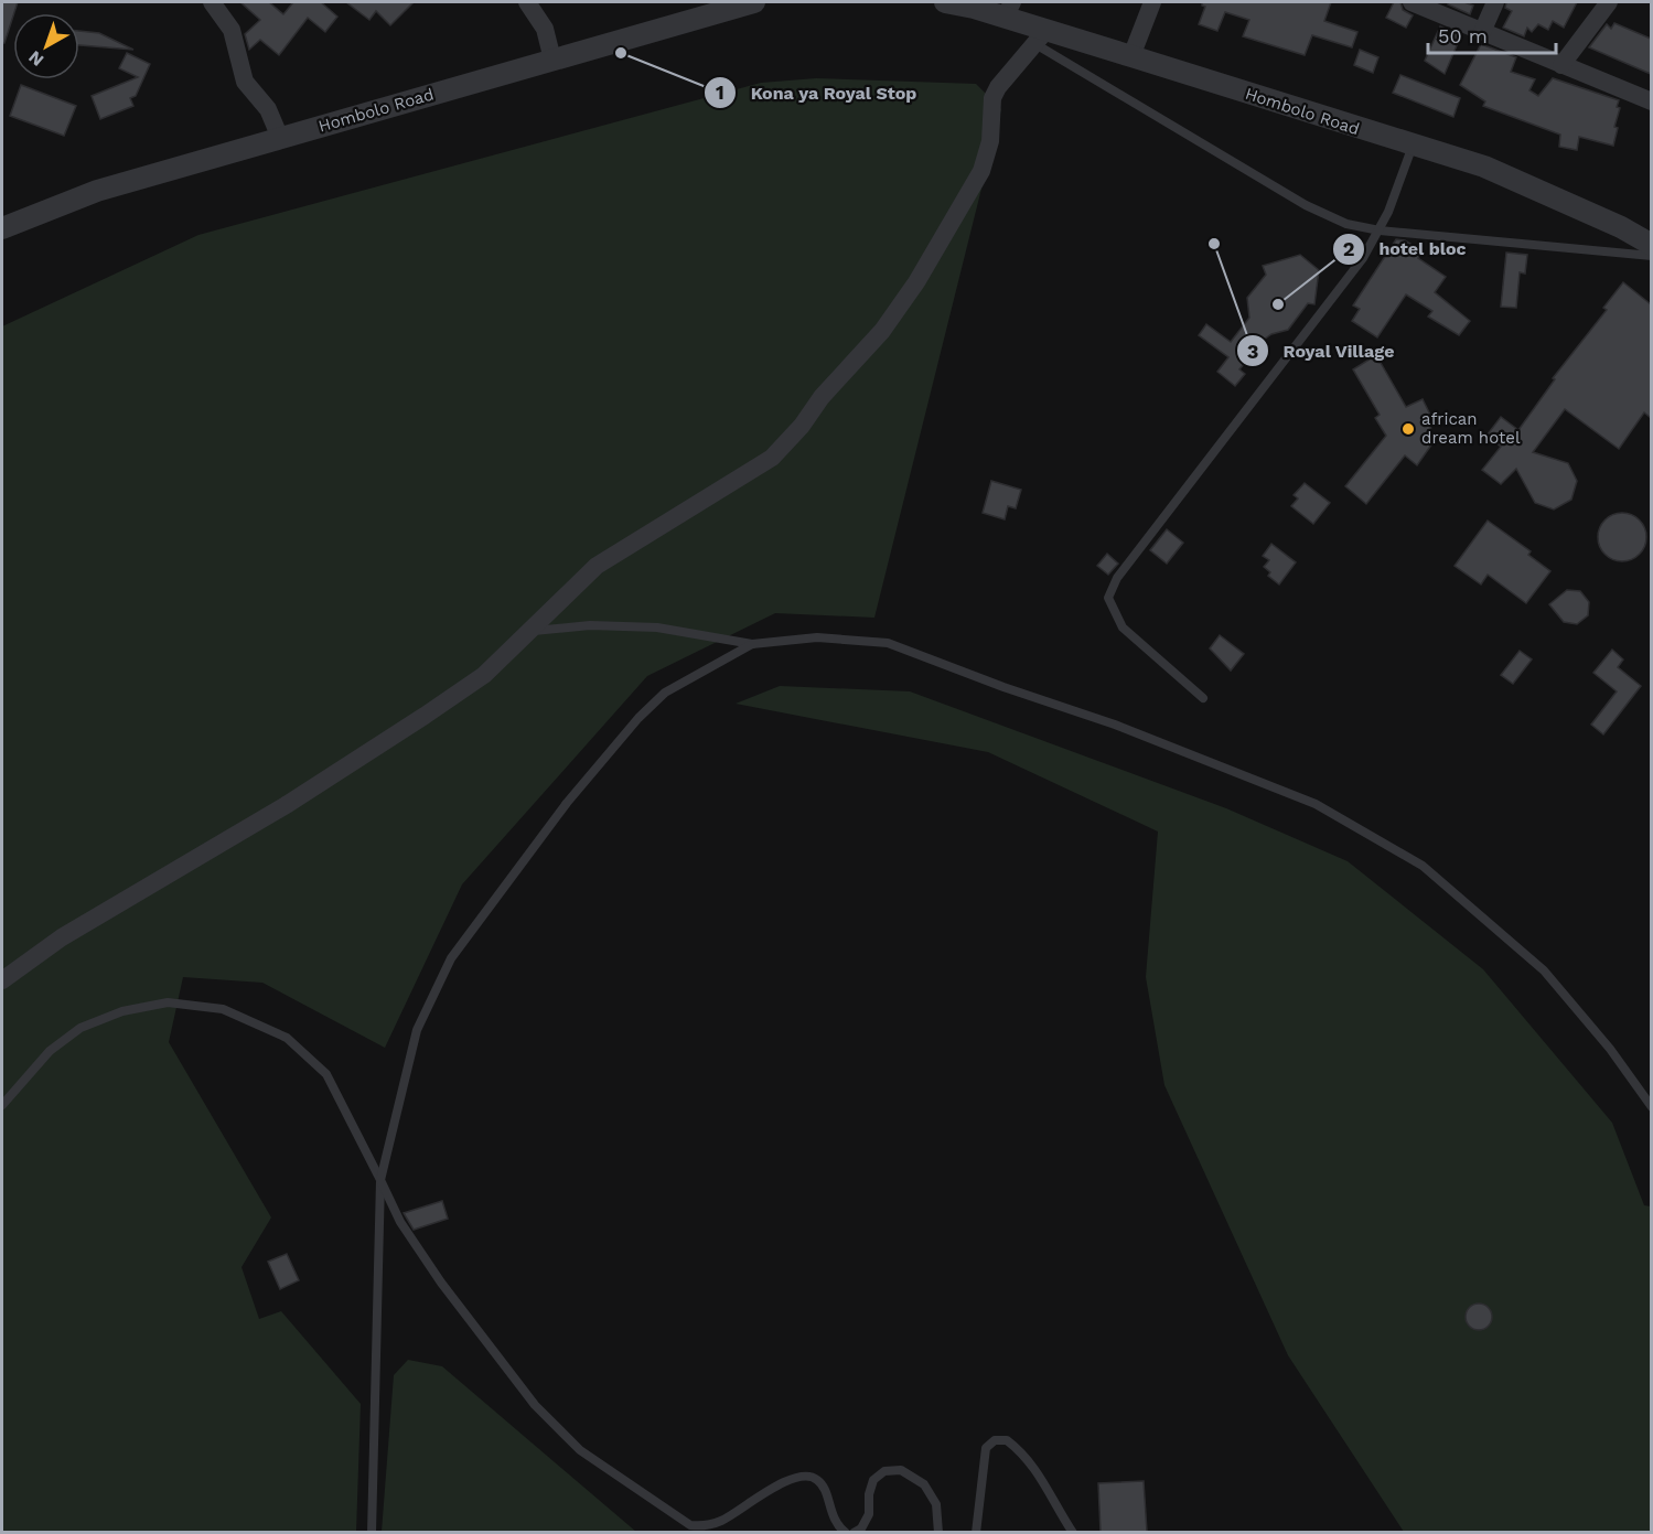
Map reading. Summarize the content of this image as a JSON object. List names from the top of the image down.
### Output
{
  "streets": {
    "street": ["Hombolo Road"]
  },
  "places": [
    "Kona ya Royal Stop",
    "Royal Village",
    "hotel bloc",
    "african dream hotel"
  ],
  "scale_bar": "50 m",
  "north": "bottom left"
}
